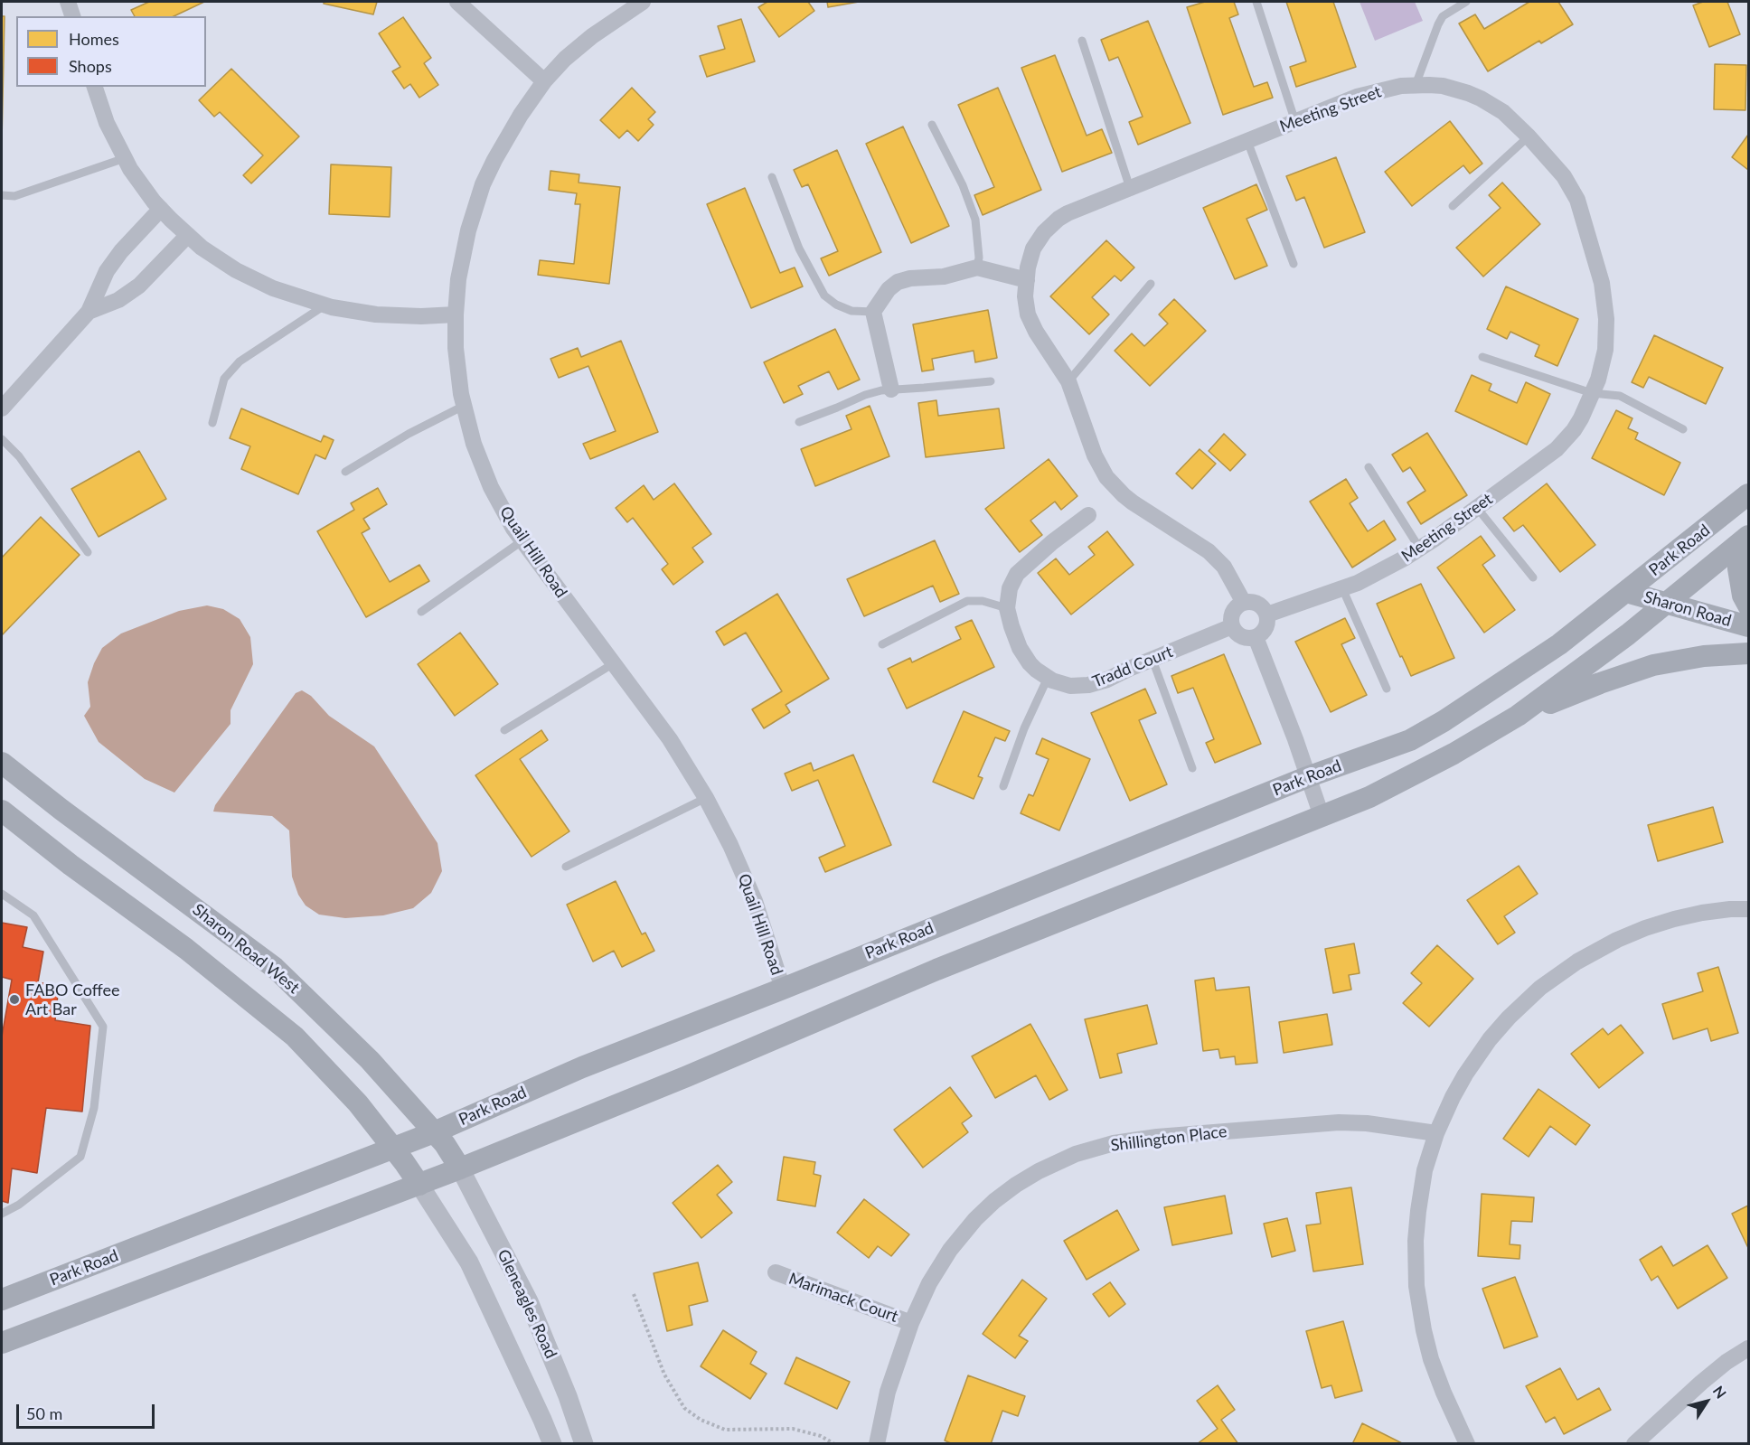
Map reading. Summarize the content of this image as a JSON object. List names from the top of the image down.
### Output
{
  "streets": {
    "main road": ["Park Road", "Sharon Road", "Sharon Road West"],
    "street": [
      "Meeting Street",
      "Quail Hill Road",
      "Tradd Court",
      "Shillington Place",
      "Marimack Court",
      "Gleneagles Road"
    ]
  },
  "crossings": [
    ["Meeting Street", "Tradd Court"],
    ["Park Road", "Quail Hill Road"],
    ["Park Road", "Sharon Road"],
    ["Park Road", "Sharon Road West"],
    ["Park Road", "Gleneagles Road"],
    ["Sharon Road West", "Gleneagles Road"],
    ["Shillington Place", "Marimack Court"]
  ],
  "places": ["FABO Coffee Art Bar"],
  "legend": ["Homes", "Shops"],
  "scale_bar": "50 m",
  "north": "top right"
}
